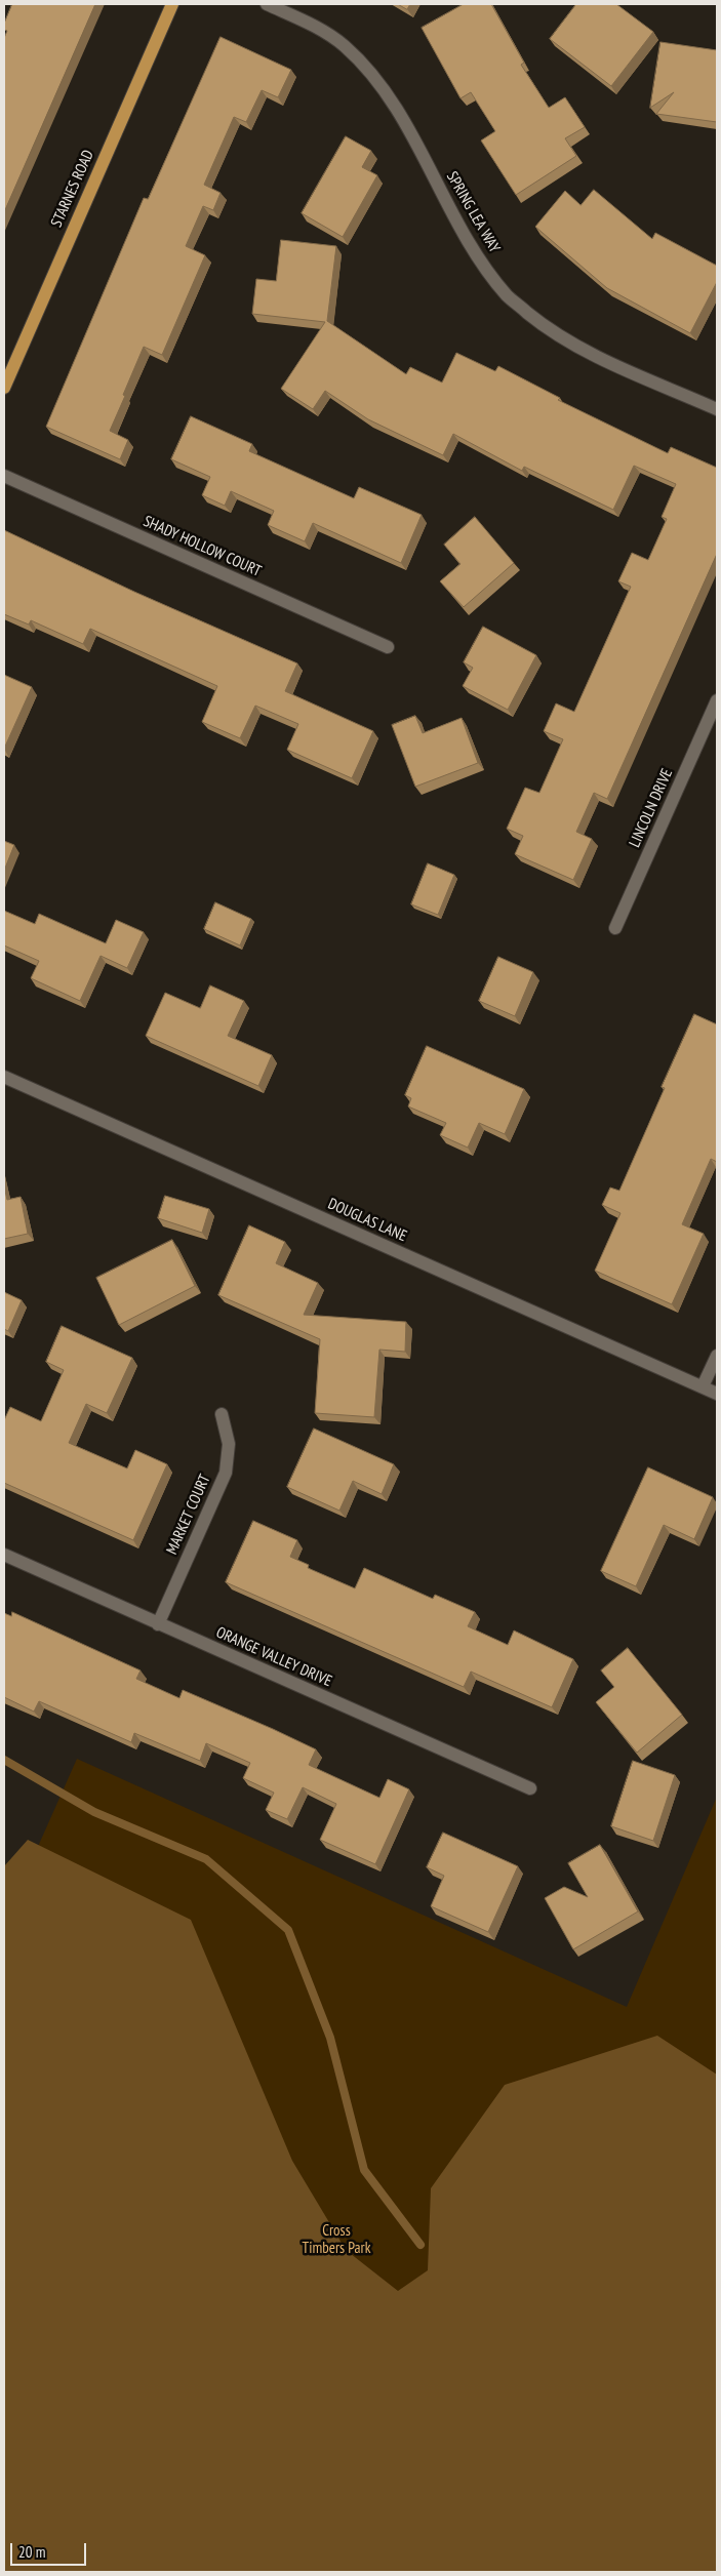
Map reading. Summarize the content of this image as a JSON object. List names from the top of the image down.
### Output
{
  "streets": {
    "main road": ["STARNES ROAD"],
    "street": [
      "SPRING LEA WAY",
      "SHADY HOLLOW COURT",
      "LINCOLN DRIVE",
      "DOUGLAS LANE",
      "MARKET COURT",
      "ORANGE VALLEY DRIVE"
    ]
  },
  "crossings": [
    ["MARKET COURT", "ORANGE VALLEY DRIVE"]
  ],
  "parks": ["Cross Timbers Park"],
  "scale_bar": "20 m"
}
